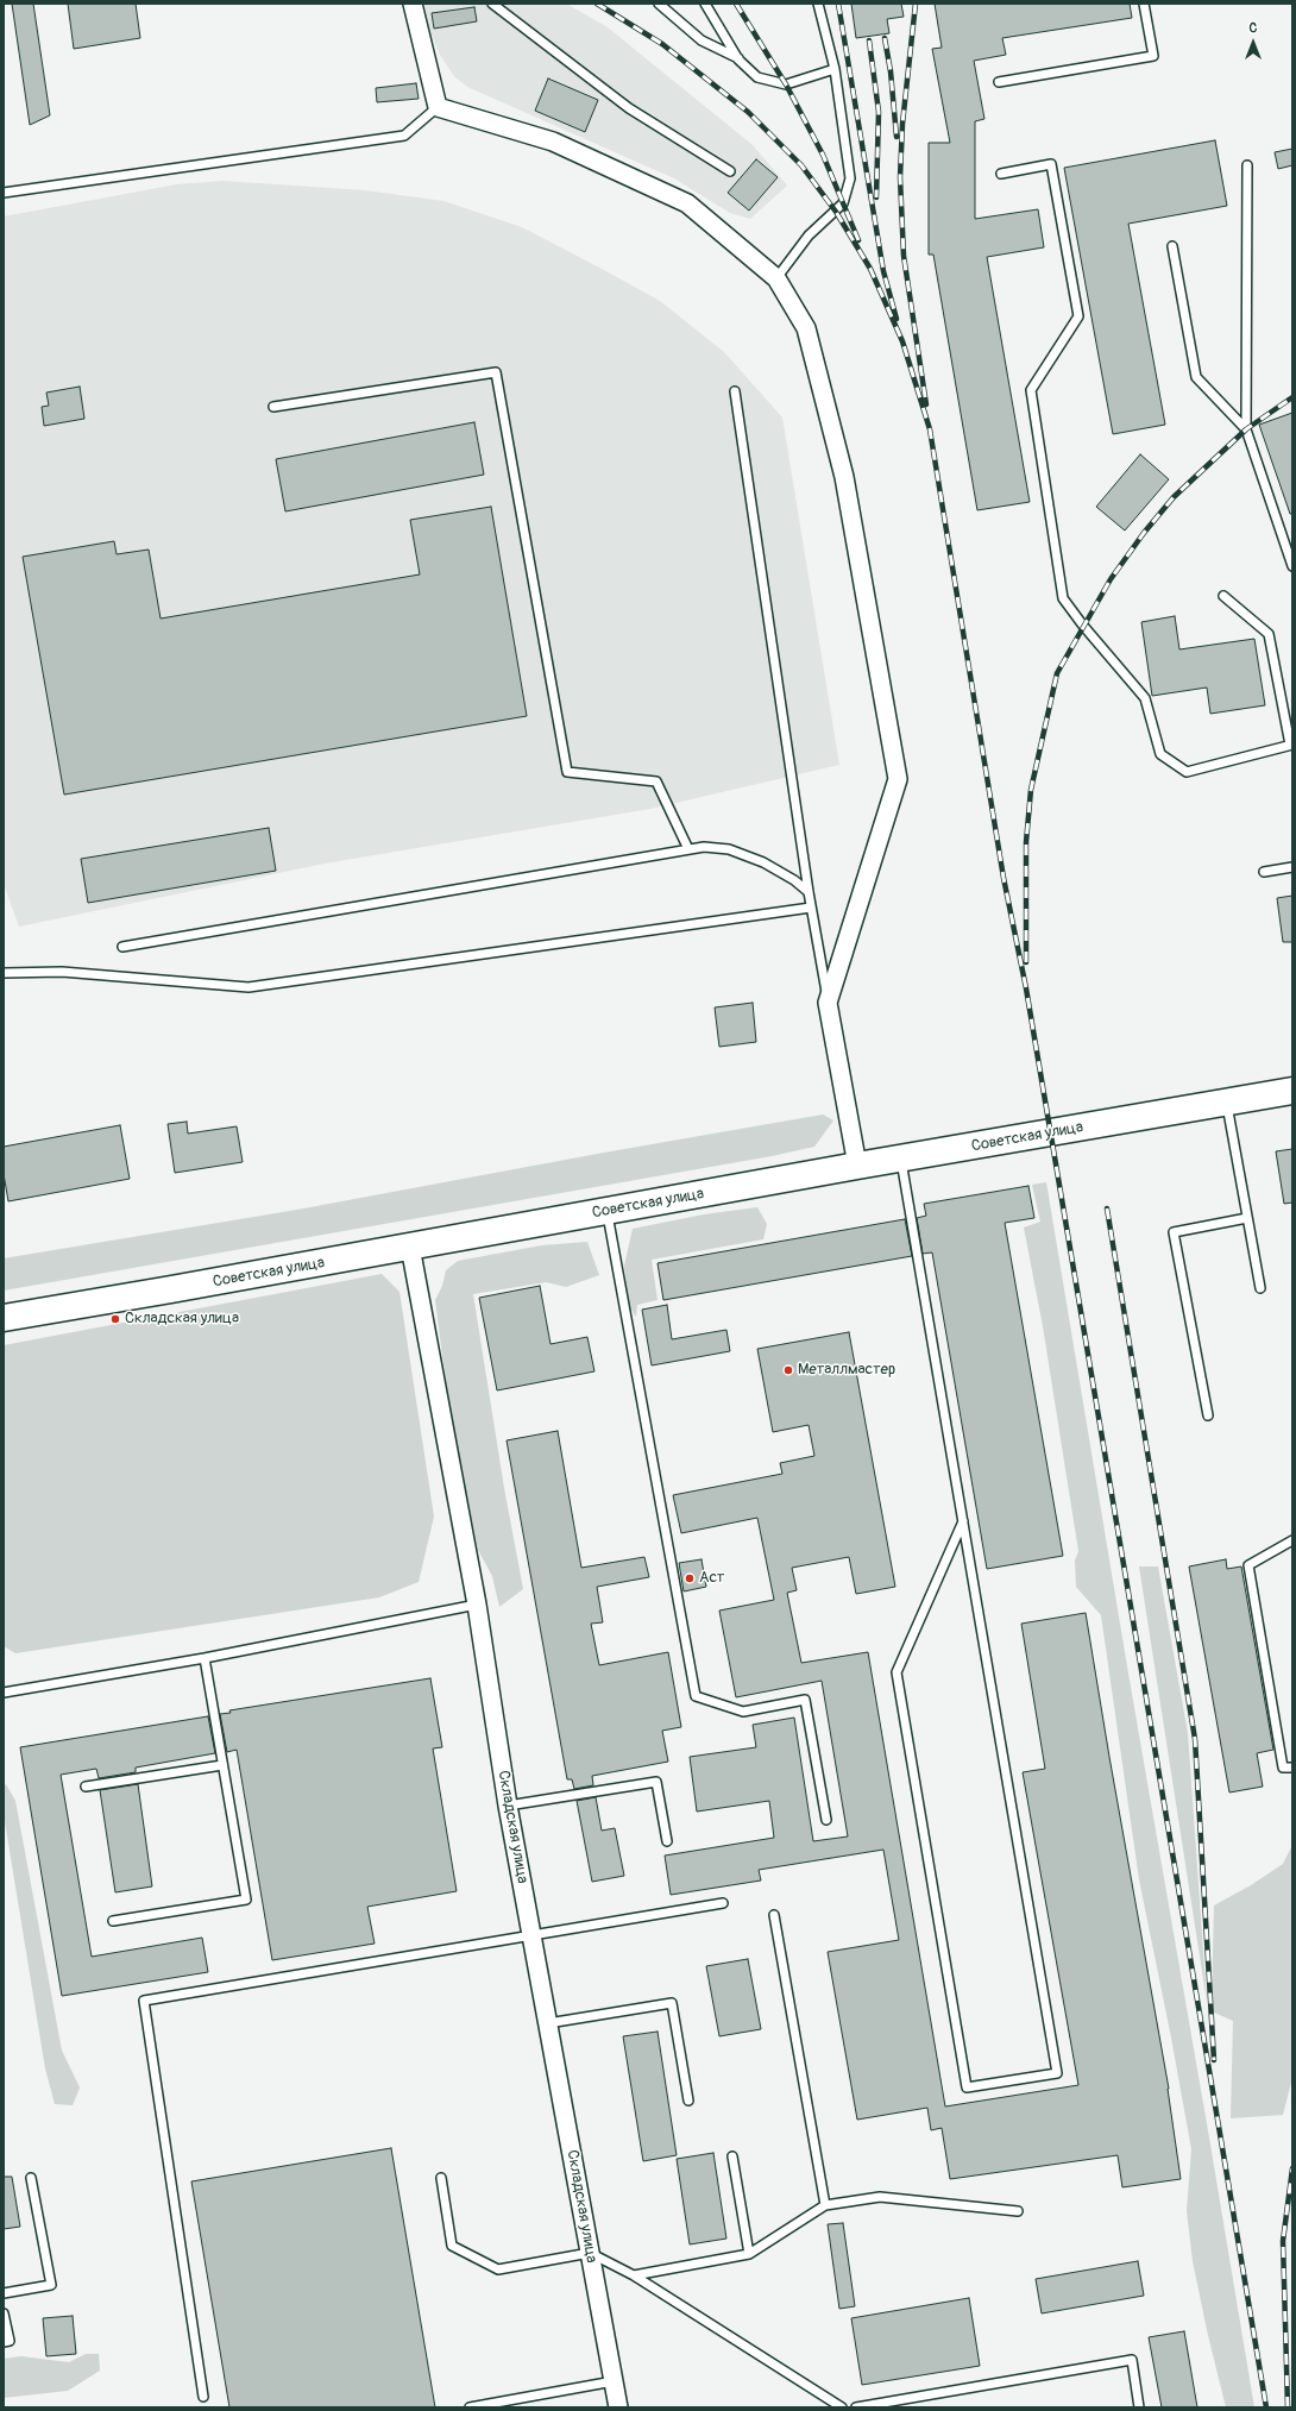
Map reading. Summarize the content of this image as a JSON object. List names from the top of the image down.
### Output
{
  "streets": {
    "main road": ["Советская улица"],
    "street": ["Складская улица"]
  },
  "crossings": [
    ["Советская улица", "Складская улица"]
  ],
  "places": ["Складская улица", "Металлмастер", "Аст"],
  "north": "top"
}
